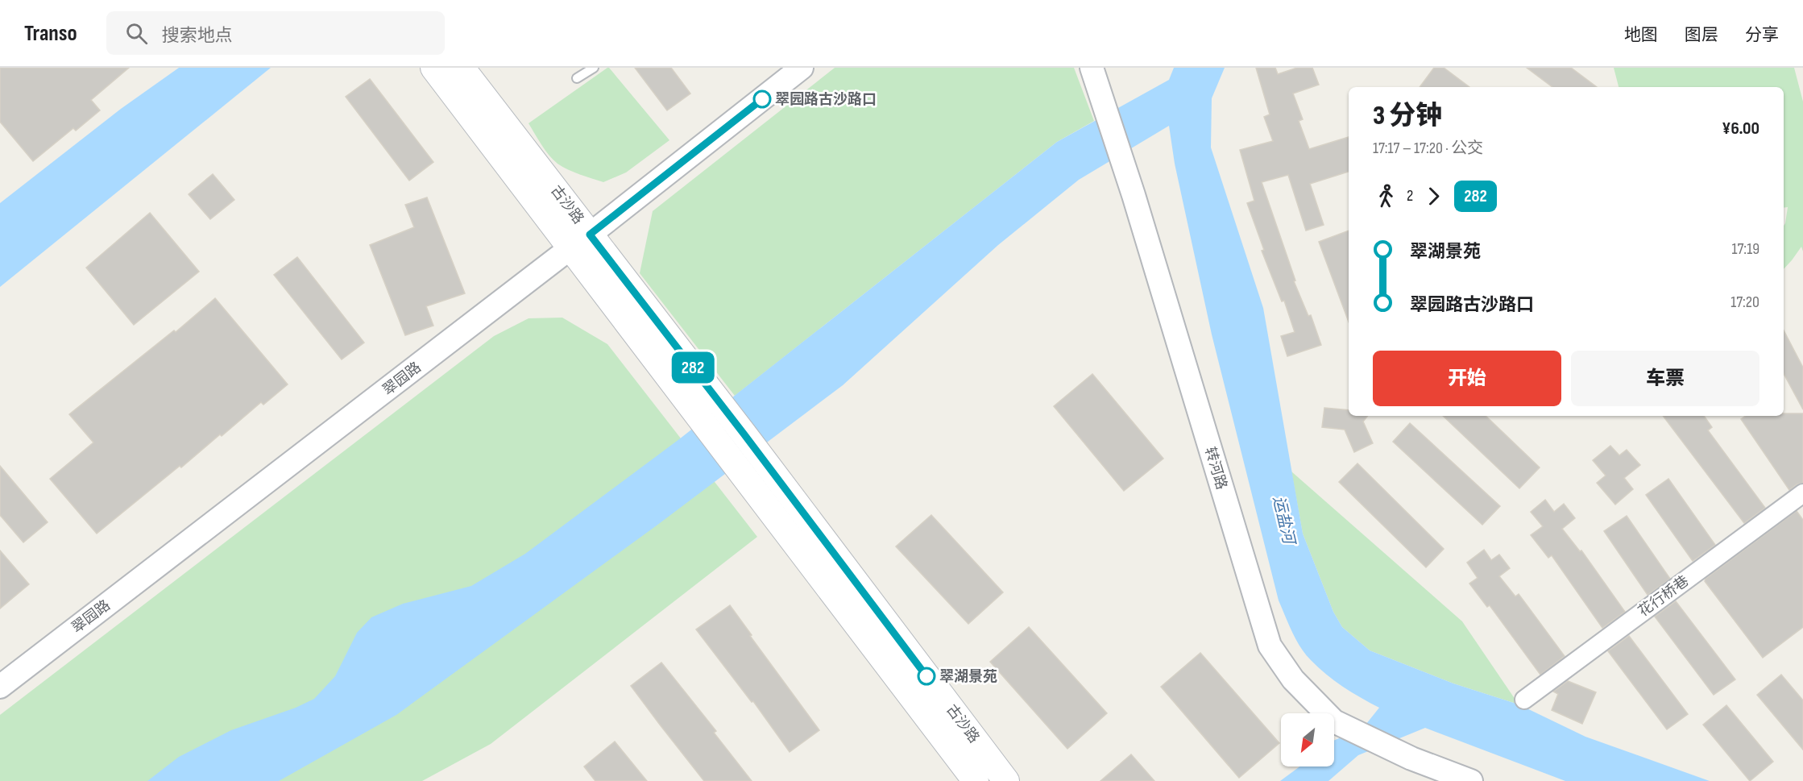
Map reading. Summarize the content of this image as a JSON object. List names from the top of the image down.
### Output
{
  "streets": {
    "main road": ["古沙路"],
    "street": ["翠园路", "转河路", "花行桥巷"]
  },
  "crossings": [
    ["古沙路", "翠园路"]
  ],
  "water": ["运盐河"],
  "places": ["翠园路古沙路口", "翠湖景苑"],
  "lines": ["bus line 282"],
  "north": "bottom left",
  "page": {
    "header": "Transo",
    "search": "搜索地点",
    "nav": ["地图", "图层", "分享"],
    "on_map": "282",
    "heading": ["3 分钟", "17:17 – 17:20 · 公交", "¥6.00"],
    "legs": ["2", "282"],
    "list": [
      {
        "name": "翠湖景苑",
        "value": "17:19"
      },
      {
        "name": "翠园路古沙路口",
        "value": "17:20"
      }
    ],
    "buttons": ["开始", "车票"]
  }
}
